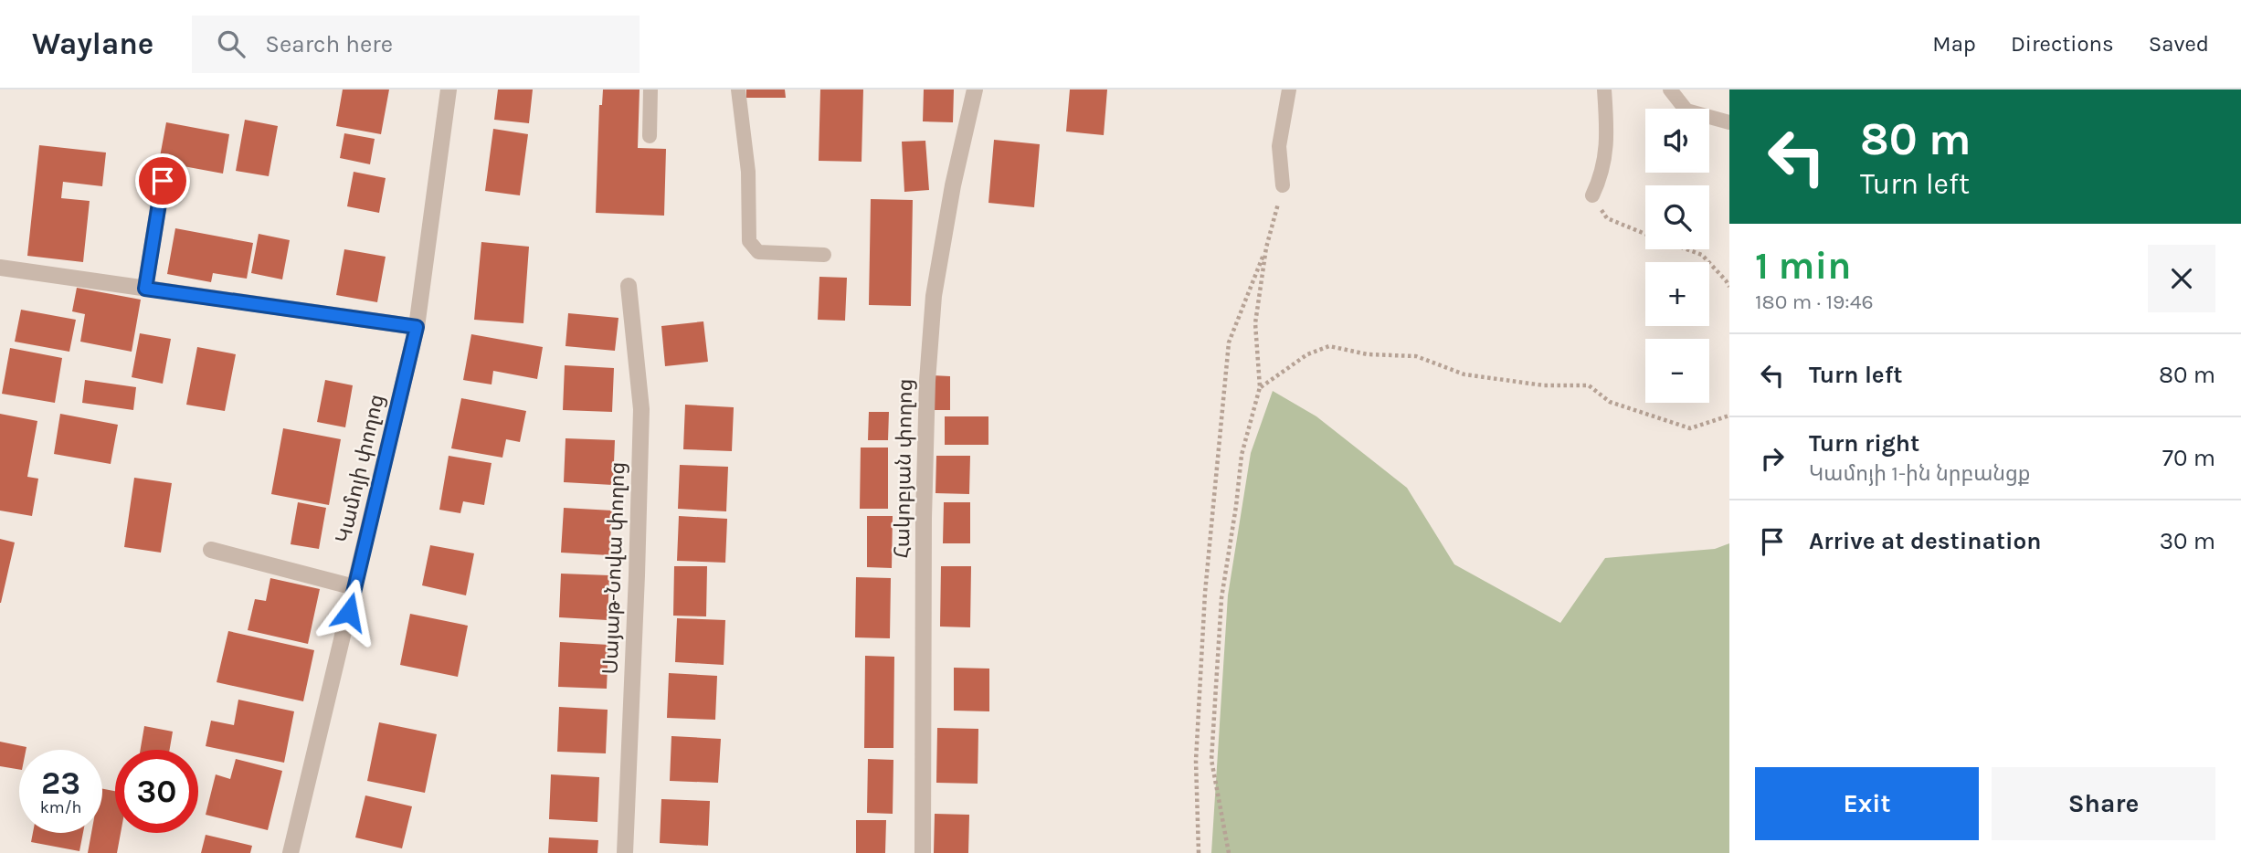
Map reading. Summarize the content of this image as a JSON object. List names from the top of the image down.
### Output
{
  "streets": {
    "street": ["Կամոյի փողոց", "Հակոբյան փողոց", "Սայաթ-Նովա փողոց"]
  },
  "page": {
    "header": "Waylane",
    "search": "Search here",
    "nav": ["Map", "Directions", "Saved"],
    "turn": ["80 m", "Turn left"],
    "map_buttons": ["+", "−"],
    "heading": ["1 min", "180 m · 19:46"],
    "list": [
      {
        "name": "Turn left",
        "value": "80 m"
      },
      {
        "name": "Turn right",
        "note": "Կամոյի 1-ին նրբանցք",
        "value": "70 m"
      },
      {
        "name": "Arrive at destination",
        "value": "30 m"
      }
    ],
    "speed": "23 km/h",
    "limit": "30",
    "buttons": ["Exit", "Share"]
  }
}
